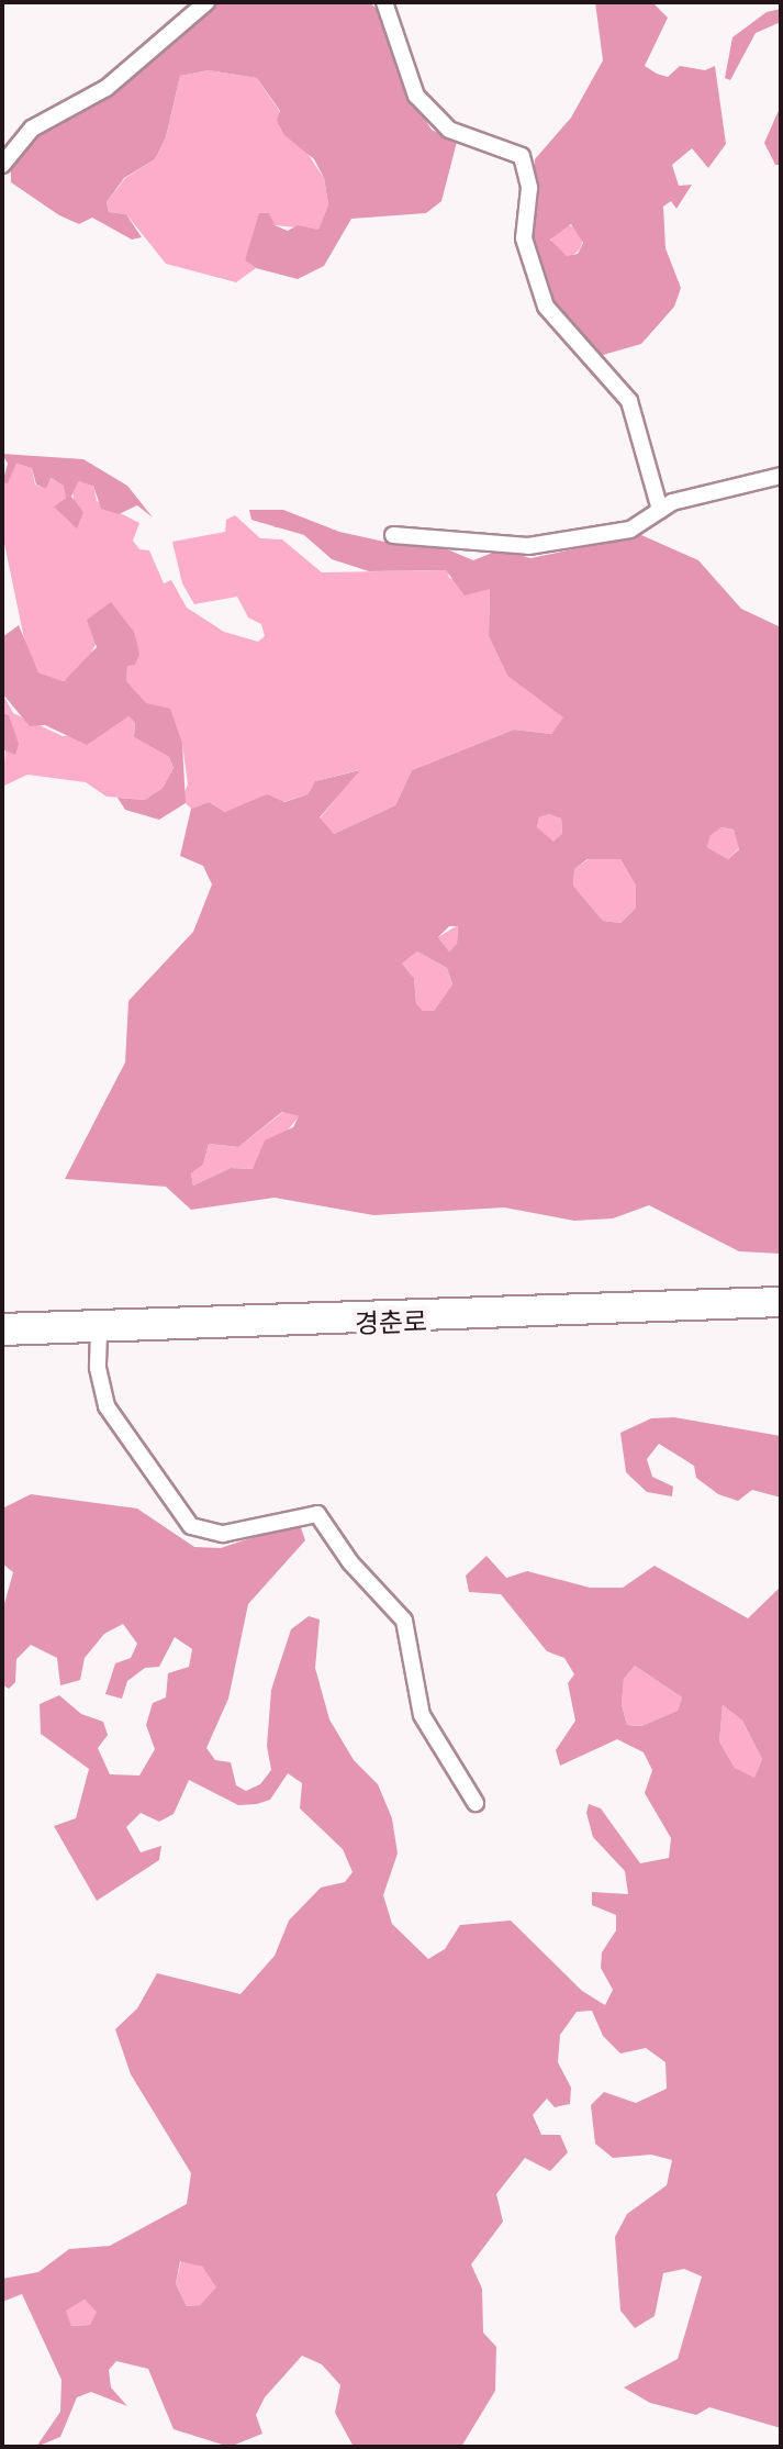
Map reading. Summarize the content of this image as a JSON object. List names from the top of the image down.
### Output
{
  "streets": {
    "street": ["경춘로"]
  }
}
